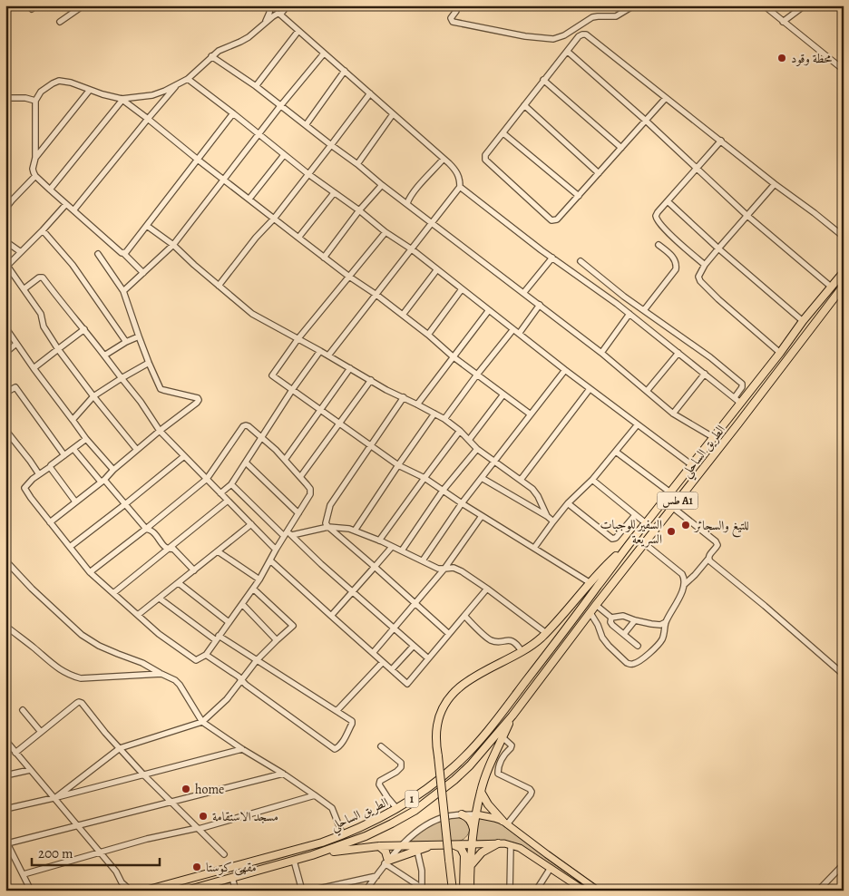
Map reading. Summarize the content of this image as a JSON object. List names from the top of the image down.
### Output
{
  "streets": {
    "highway": ["الطريق الساحلي", "طس A1", "1"]
  },
  "places": [
    "محطة وقود",
    "للتيغ والسجائر",
    "السفير للوجبات السريعة",
    "home",
    "مسجد الاستقامة",
    "مقهى كوستا"
  ],
  "scale_bar": "200 m"
}
